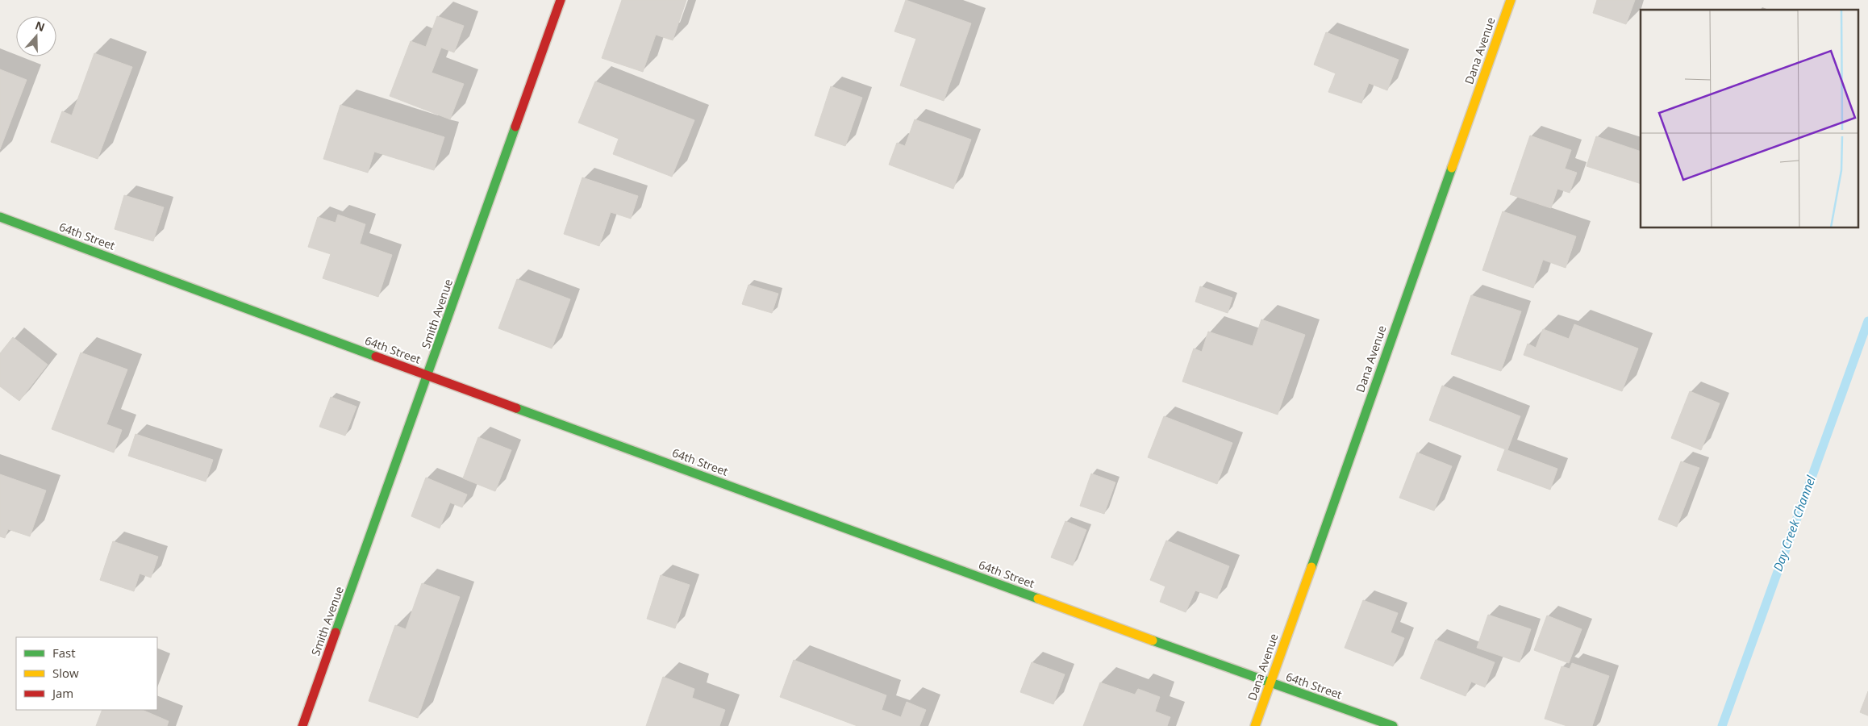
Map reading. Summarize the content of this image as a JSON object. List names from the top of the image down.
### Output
{
  "streets": {
    "street": ["Dana Avenue", "64th Street", "Smith Avenue"]
  },
  "crossings": [
    ["Dana Avenue", "64th Street"],
    ["64th Street", "Smith Avenue"]
  ],
  "water": ["Day Creek Channel"],
  "legend": ["Fast", "Slow", "Jam"],
  "north": "top"
}
